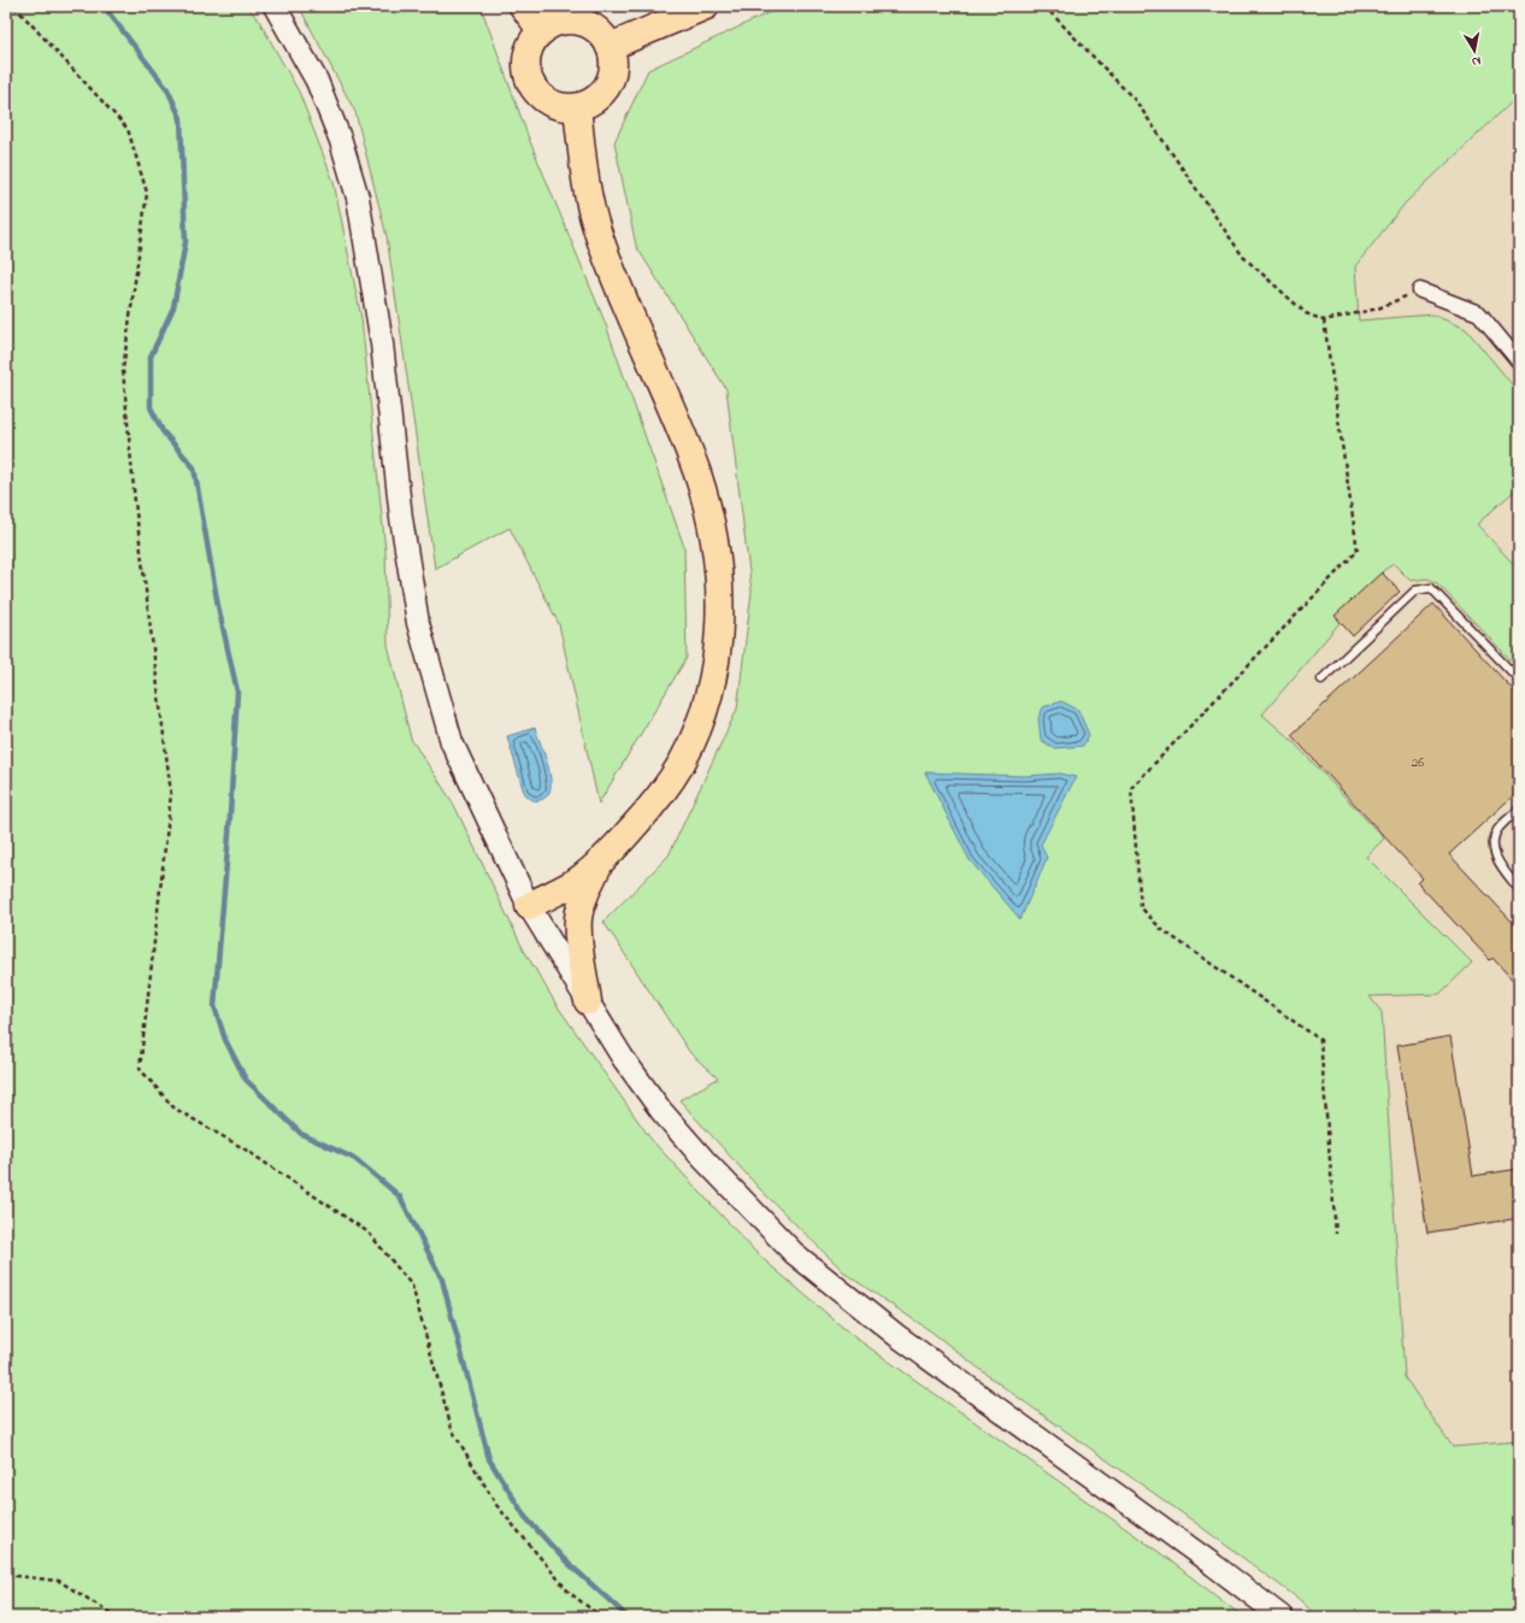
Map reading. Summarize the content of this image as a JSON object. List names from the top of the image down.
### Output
{
  "house_numbers": ["26"],
  "north": "bottom"
}
